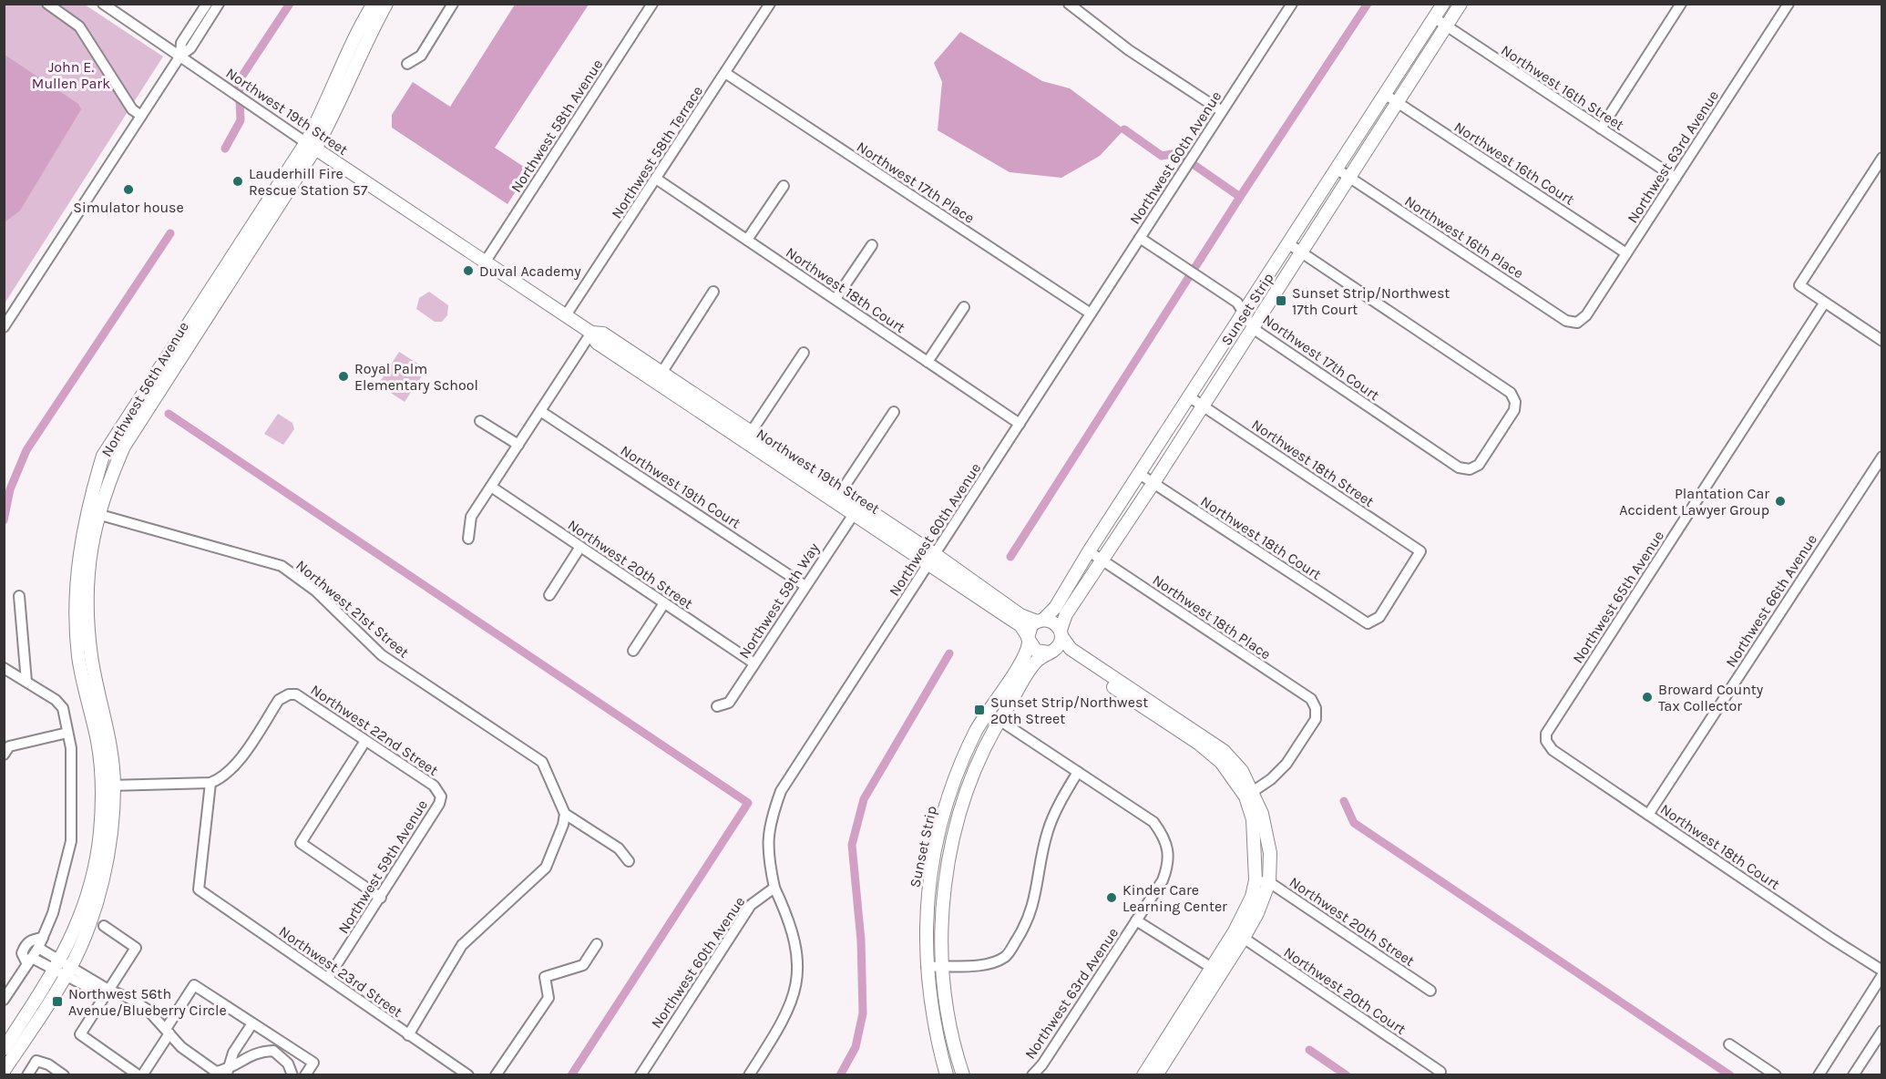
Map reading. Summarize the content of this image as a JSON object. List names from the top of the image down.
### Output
{
  "streets": {
    "street": [
      "Northwest 16th Street",
      "Northwest 19th Street",
      "Northwest 58th Avenue",
      "Northwest 58th Terrace",
      "Northwest 63rd Avenue",
      "Northwest 60th Avenue",
      "Northwest 16th Court",
      "Northwest 17th Place",
      "Northwest 16th Place",
      "Northwest 18th Court",
      "Sunset Strip",
      "Northwest 17th Court",
      "Northwest 56th Avenue",
      "Northwest 18th Street",
      "Northwest 19th Court",
      "Northwest 20th Street",
      "Northwest 65th Avenue",
      "Northwest 59th Way",
      "Northwest 66th Avenue",
      "Northwest 21st Street",
      "Northwest 18th Place",
      "Northwest 22nd Street",
      "Northwest 59th Avenue",
      "Northwest 23rd Street",
      "Northwest 20th Court"
    ]
  },
  "crossings": [
    ["Northwest 16th Street", "Northwest 63rd Avenue"],
    ["Northwest 16th Street", "Sunset Strip"],
    ["Northwest 19th Street", "Northwest 58th Avenue"],
    ["Northwest 19th Street", "Northwest 58th Terrace"],
    ["Northwest 19th Street", "Northwest 60th Avenue"],
    ["Northwest 19th Street", "Sunset Strip"],
    ["Northwest 19th Street", "Northwest 56th Avenue"],
    ["Northwest 19th Street", "Northwest 59th Way"],
    ["Northwest 58th Terrace", "Northwest 17th Place"],
    ["Northwest 58th Terrace", "Northwest 18th Court"],
    ["Northwest 63rd Avenue", "Northwest 16th Court"],
    ["Northwest 63rd Avenue", "Northwest 16th Place"],
    ["Northwest 60th Avenue", "Northwest 17th Place"],
    ["Northwest 60th Avenue", "Northwest 18th Court"],
    ["Northwest 60th Avenue", "Northwest 17th Court"],
    ["Northwest 16th Court", "Sunset Strip"],
    ["Northwest 16th Place", "Sunset Strip"],
    ["Northwest 18th Court", "Sunset Strip"],
    ["Northwest 18th Court", "Northwest 18th Street"],
    ["Northwest 18th Court", "Northwest 65th Avenue"],
    ["Northwest 18th Court", "Northwest 66th Avenue"],
    ["Sunset Strip", "Northwest 17th Court"],
    ["Sunset Strip", "Northwest 18th Street"],
    ["Sunset Strip", "Northwest 18th Place"],
    ["Northwest 56th Avenue", "Northwest 21st Street"],
    ["Northwest 19th Court", "Northwest 59th Way"],
    ["Northwest 20th Street", "Northwest 59th Way"],
    ["Northwest 22nd Street", "Northwest 59th Avenue"],
    ["Northwest 22nd Street", "Northwest 23rd Street"],
    ["Northwest 59th Avenue", "Northwest 23rd Street"]
  ],
  "parks": ["John E. Mullen Park"],
  "places": {
    "other": [
      "Lauderhill Fire Rescue Station 57",
      "Simulator house",
      "Duval Academy",
      "Royal Palm Elementary School",
      "Plantation Car Accident Lawyer Group",
      "Broward County Tax Collector",
      "Kinder Care Learning Center"
    ],
    "transit": ["Sunset Strip/Northwest 17th Court", "Sunset Strip/Northwest 20th Street", "Northwest 56th Avenue/Blueberry Circle"]
  }
}
